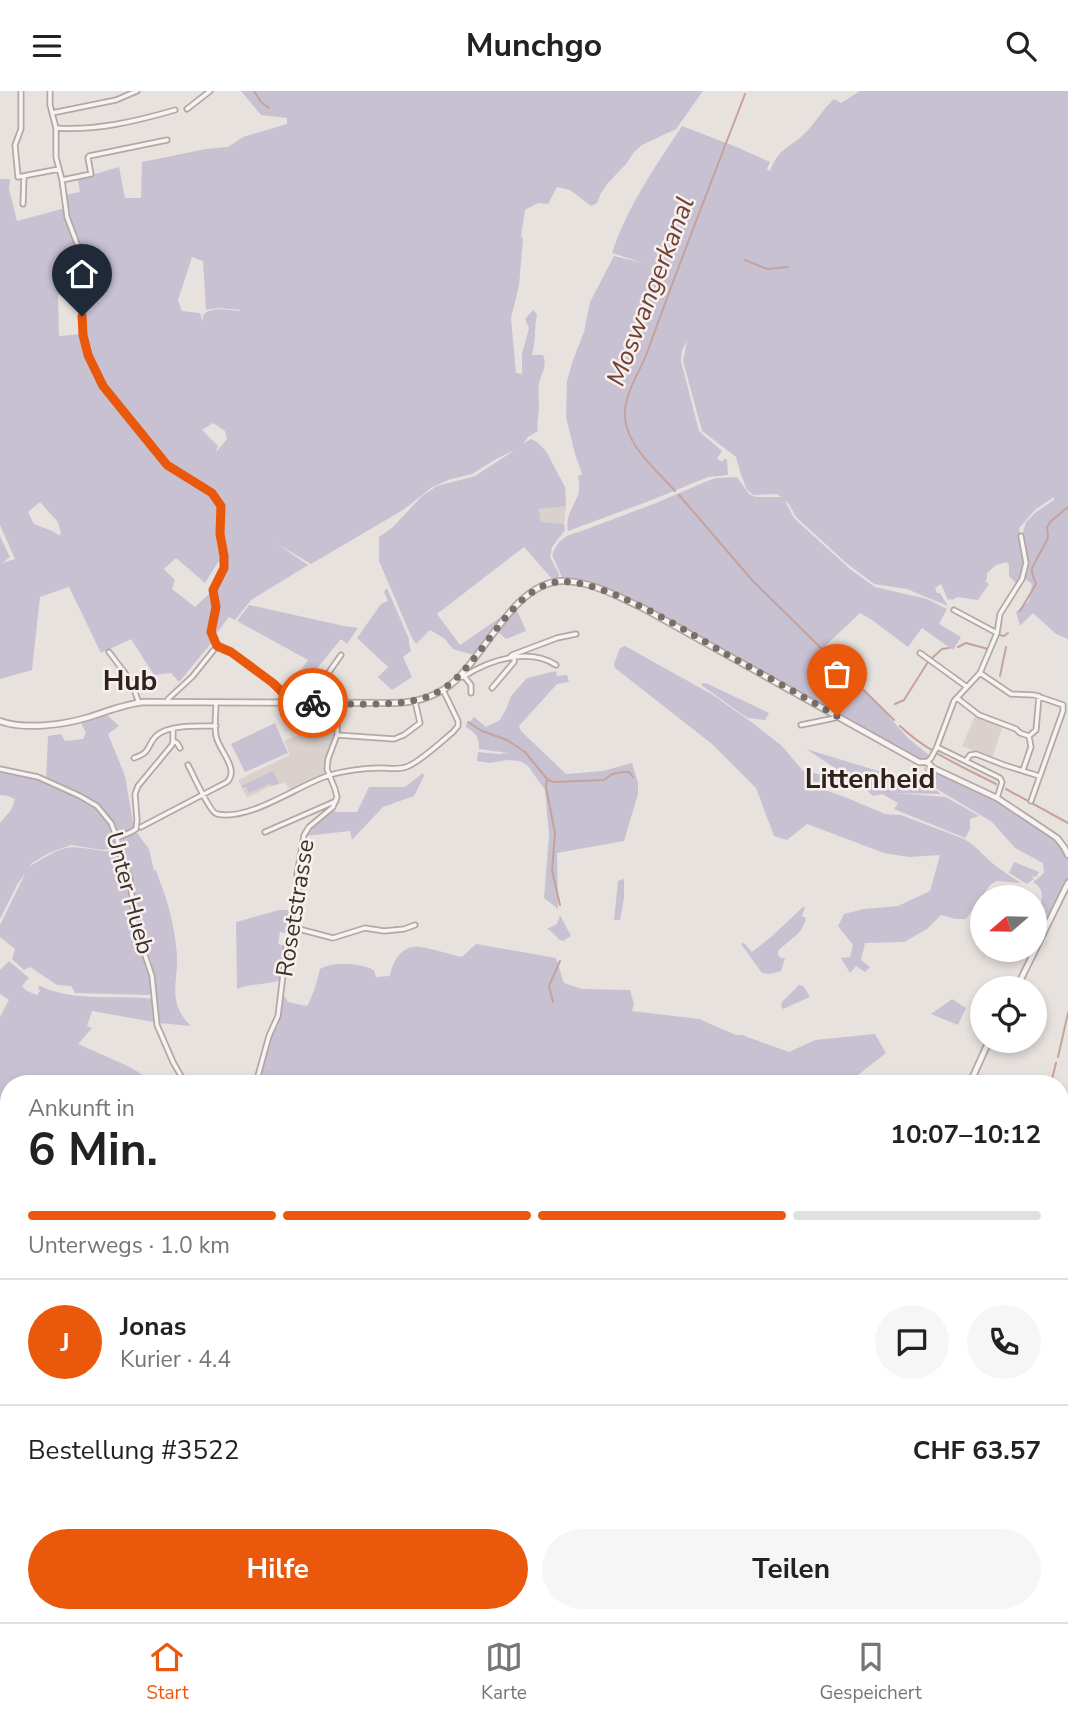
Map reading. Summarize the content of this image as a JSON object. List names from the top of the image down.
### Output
{
  "streets": {
    "street": ["Unter Hueb", "Rosetstrasse"]
  },
  "districts": ["Hub", "Littenheid"],
  "water": ["Moswangerkanal"],
  "north": "left",
  "page": {
    "header": "Munchgo",
    "heading": ["6 Min.", "Ankunft in", "10:07–10:12"],
    "panel": [
      "Jonas",
      "Kurier · 4.4",
      "Bestellung #3522",
      "CHF 63.57"
    ],
    "bar": "Unterwegs · 1.0 km",
    "round": "J",
    "buttons": ["Hilfe", "Teilen"],
    "tabs": ["Start", "Karte", "Gespeichert"]
  }
}
